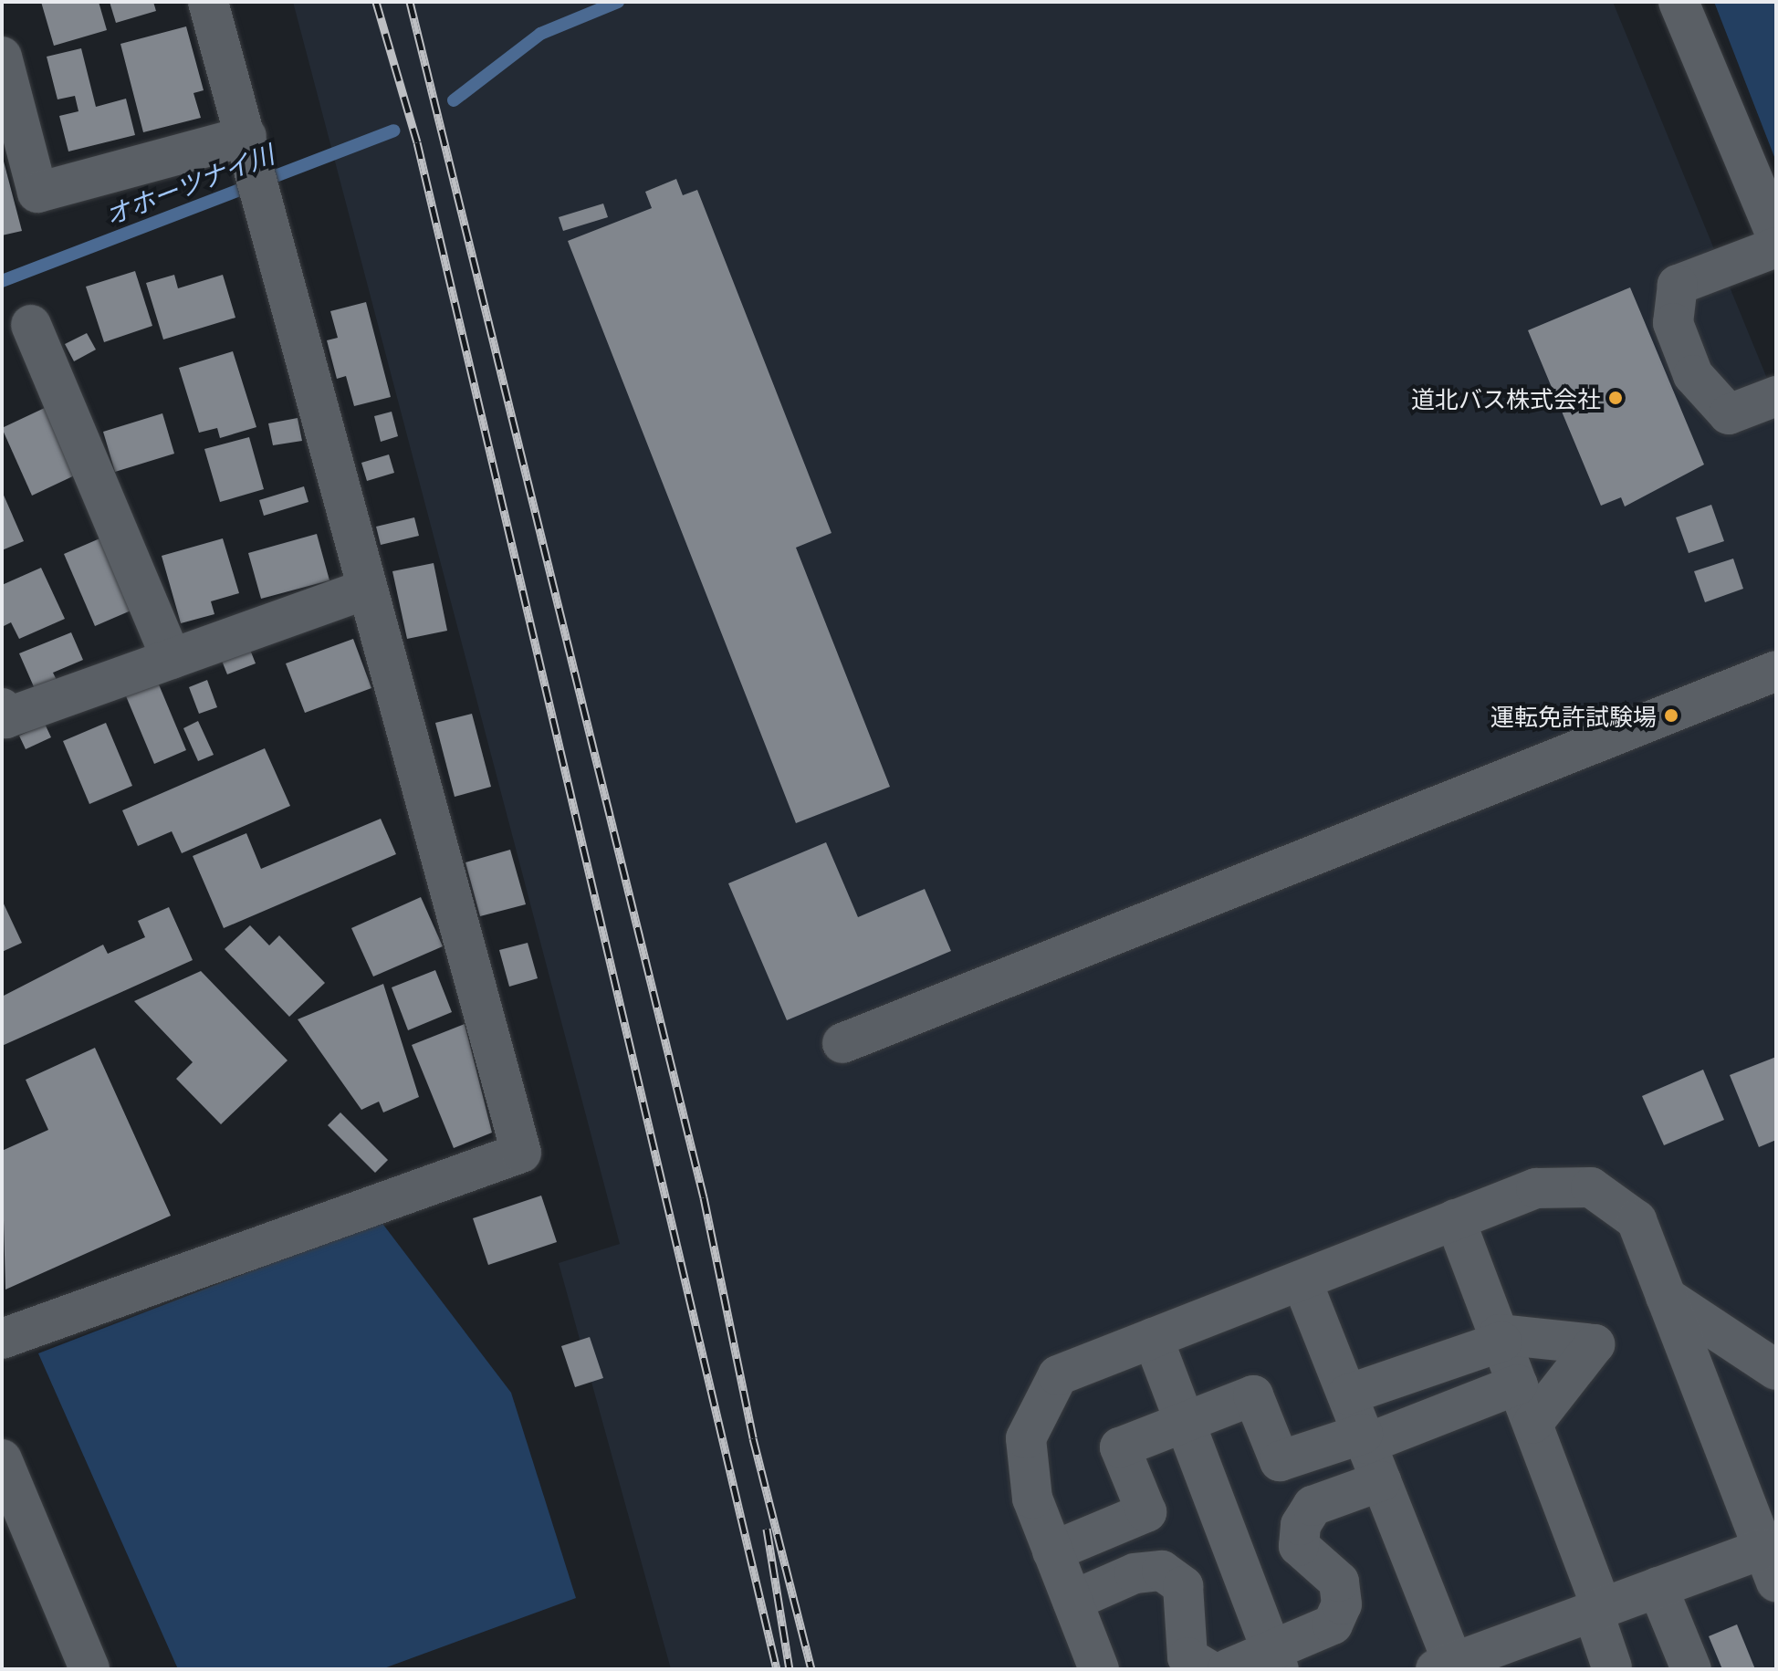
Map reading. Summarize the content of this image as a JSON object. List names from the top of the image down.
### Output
{
  "water": ["オホーツナイ川"],
  "places": ["道北バス株式会社", "運転免許試験場"]
}
